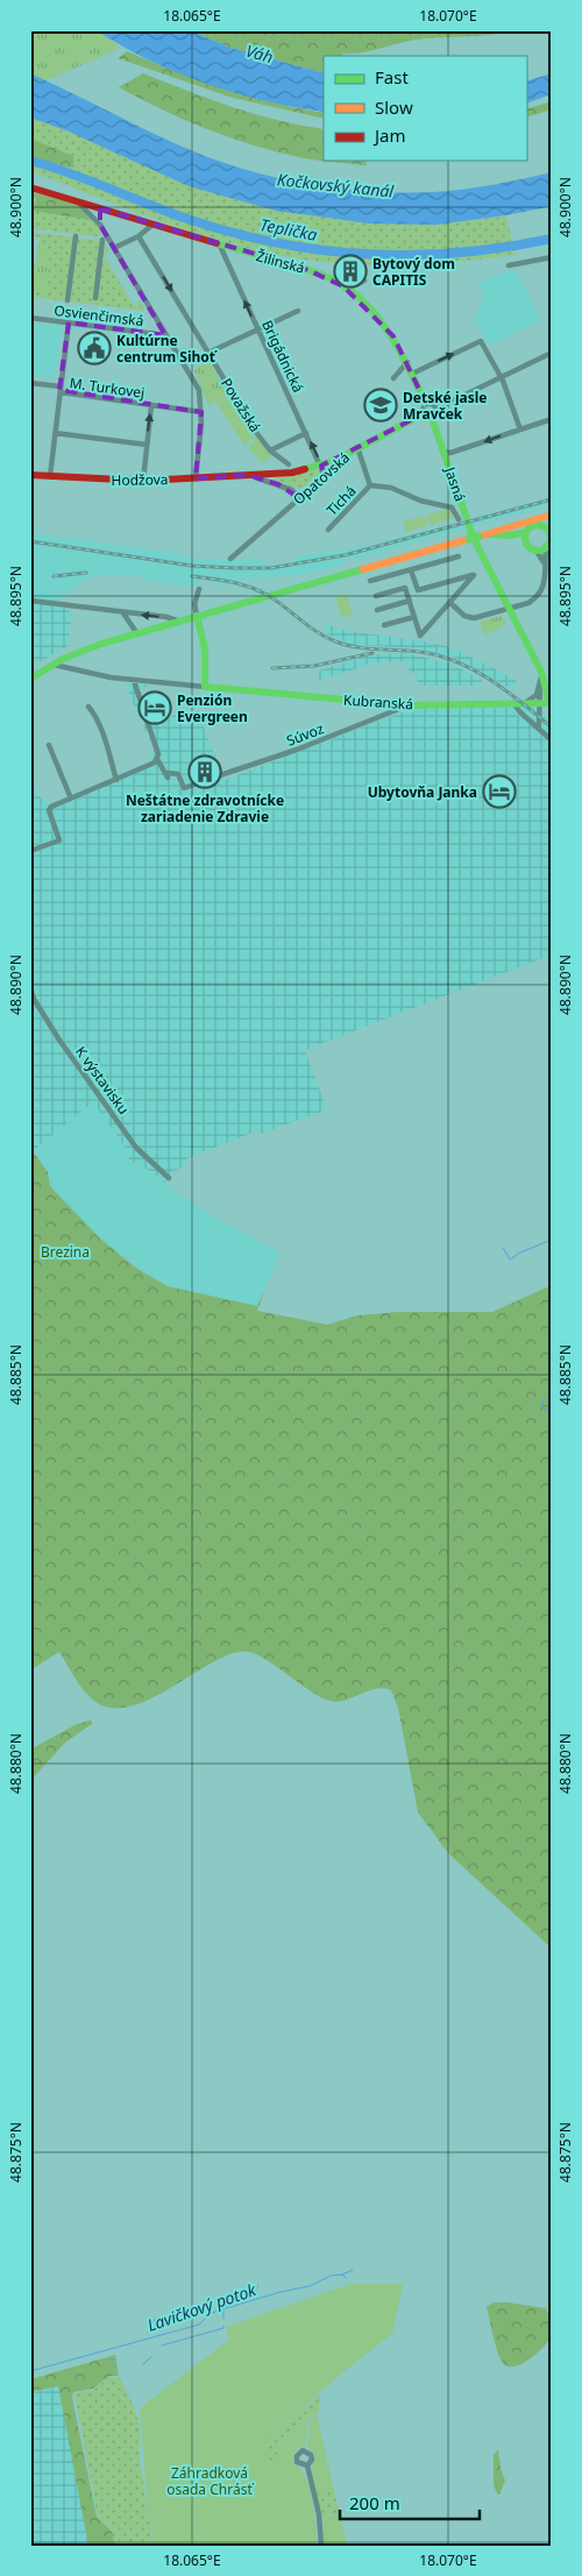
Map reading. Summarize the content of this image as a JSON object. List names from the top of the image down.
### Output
{
  "streets": {
    "street": [
      "Žilinská",
      "Osvienčimská",
      "Brigádnická",
      "M. Turkovej",
      "Považská",
      "Opatovská",
      "Hodžova",
      "Jasná",
      "Tichá",
      "Kubranská",
      "Súvoz",
      "K výstavisku"
    ]
  },
  "crossings": [
    ["Žilinská", "Brigádnická"],
    ["Žilinská", "Považská"],
    ["Žilinská", "Opatovská"],
    ["Žilinská", "Jasná"],
    ["Osvienčimská", "M. Turkovej"],
    ["Osvienčimská", "Považská"],
    ["Brigádnická", "Opatovská"],
    ["Brigádnická", "Hodžova"],
    ["M. Turkovej", "Považská"],
    ["M. Turkovej", "Hodžova"],
    ["Považská", "Hodžova"],
    ["Opatovská", "Hodžova"],
    ["Opatovská", "Jasná"],
    ["Opatovská", "Tichá"],
    ["Jasná", "Kubranská"],
    ["Kubranská", "Súvoz"]
  ],
  "one_way": ["Brigádnická"],
  "water": [
    "Váh",
    "Kočkovský kanál",
    "Teplička",
    "Lavičkový potok"
  ],
  "parks": ["Brezina", "Záhradková osada Chrásť"],
  "places": {
    "building": ["Bytový dom CAPITIS", "Neštátne zdravotnícke zariadenie Zdravie"],
    "public building": ["Kultúrne centrum Sihoť"],
    "school or university": ["Detské jasle Mravček"],
    "hotel": ["Penzión Evergreen", "Ubytovňa Janka"]
  },
  "legend": ["Fast", "Slow", "Jam"],
  "scale_bar": "200 m",
  "coordinates": [
    "18.065°E",
    "18.070°E",
    "48.900°N",
    "48.895°N",
    "48.890°N",
    "48.885°N",
    "48.880°N",
    "48.875°N"
  ]
}
